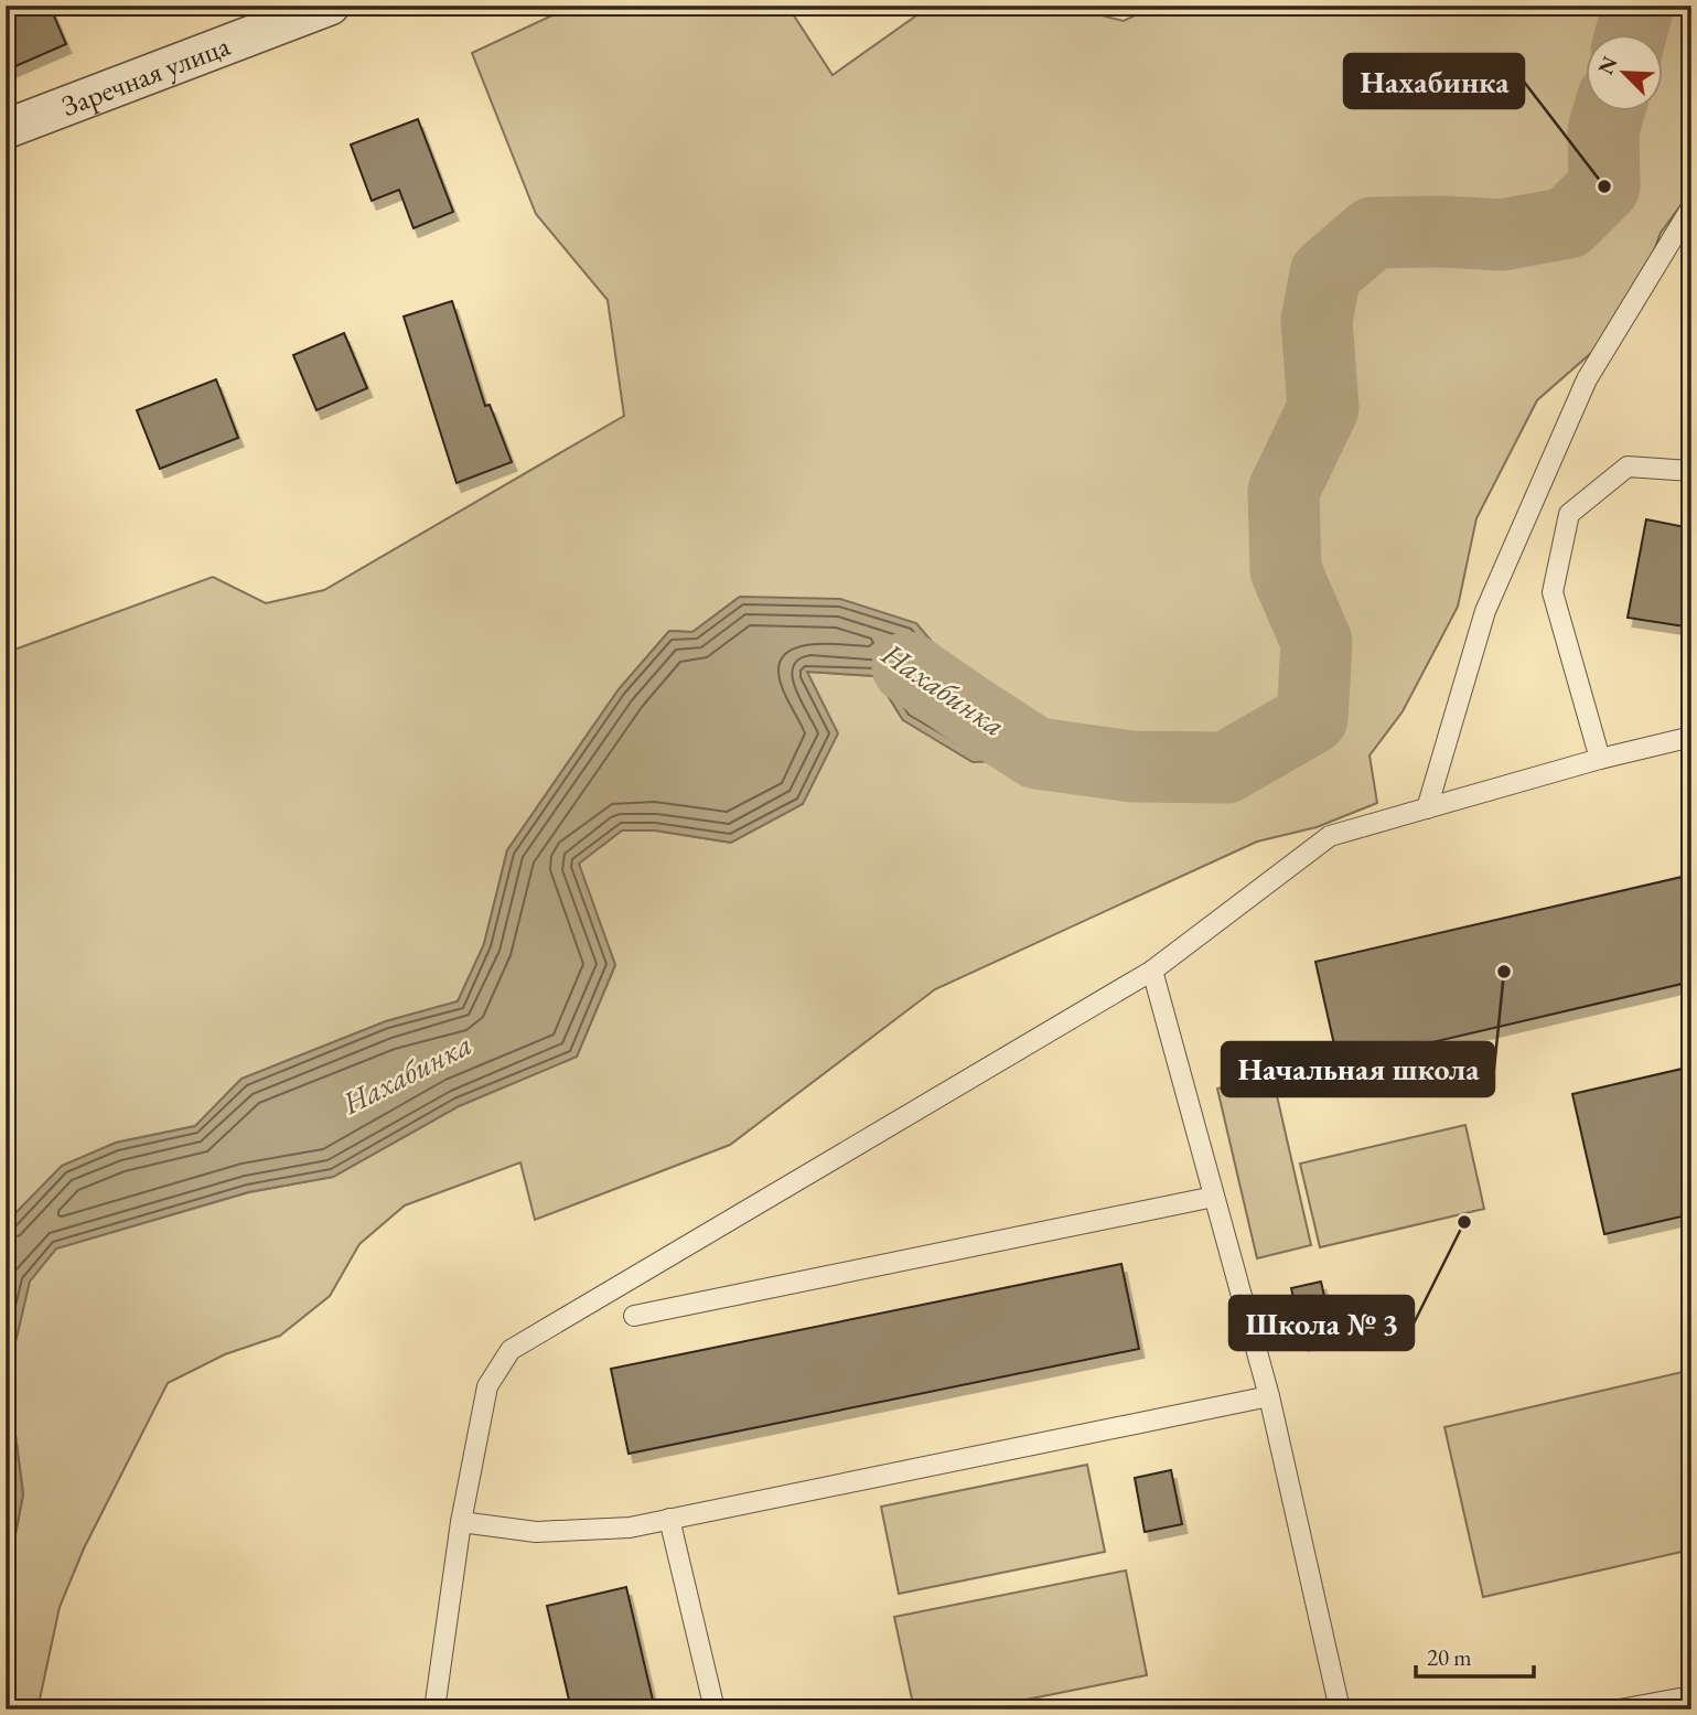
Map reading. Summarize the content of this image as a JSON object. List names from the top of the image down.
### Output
{
  "streets": {
    "street": ["Заречная улица"]
  },
  "water": ["Нахабинка"],
  "places": ["Нахабинка", "Начальная школа", "Школа № 3"],
  "scale_bar": "20 m",
  "north": "top left"
}
